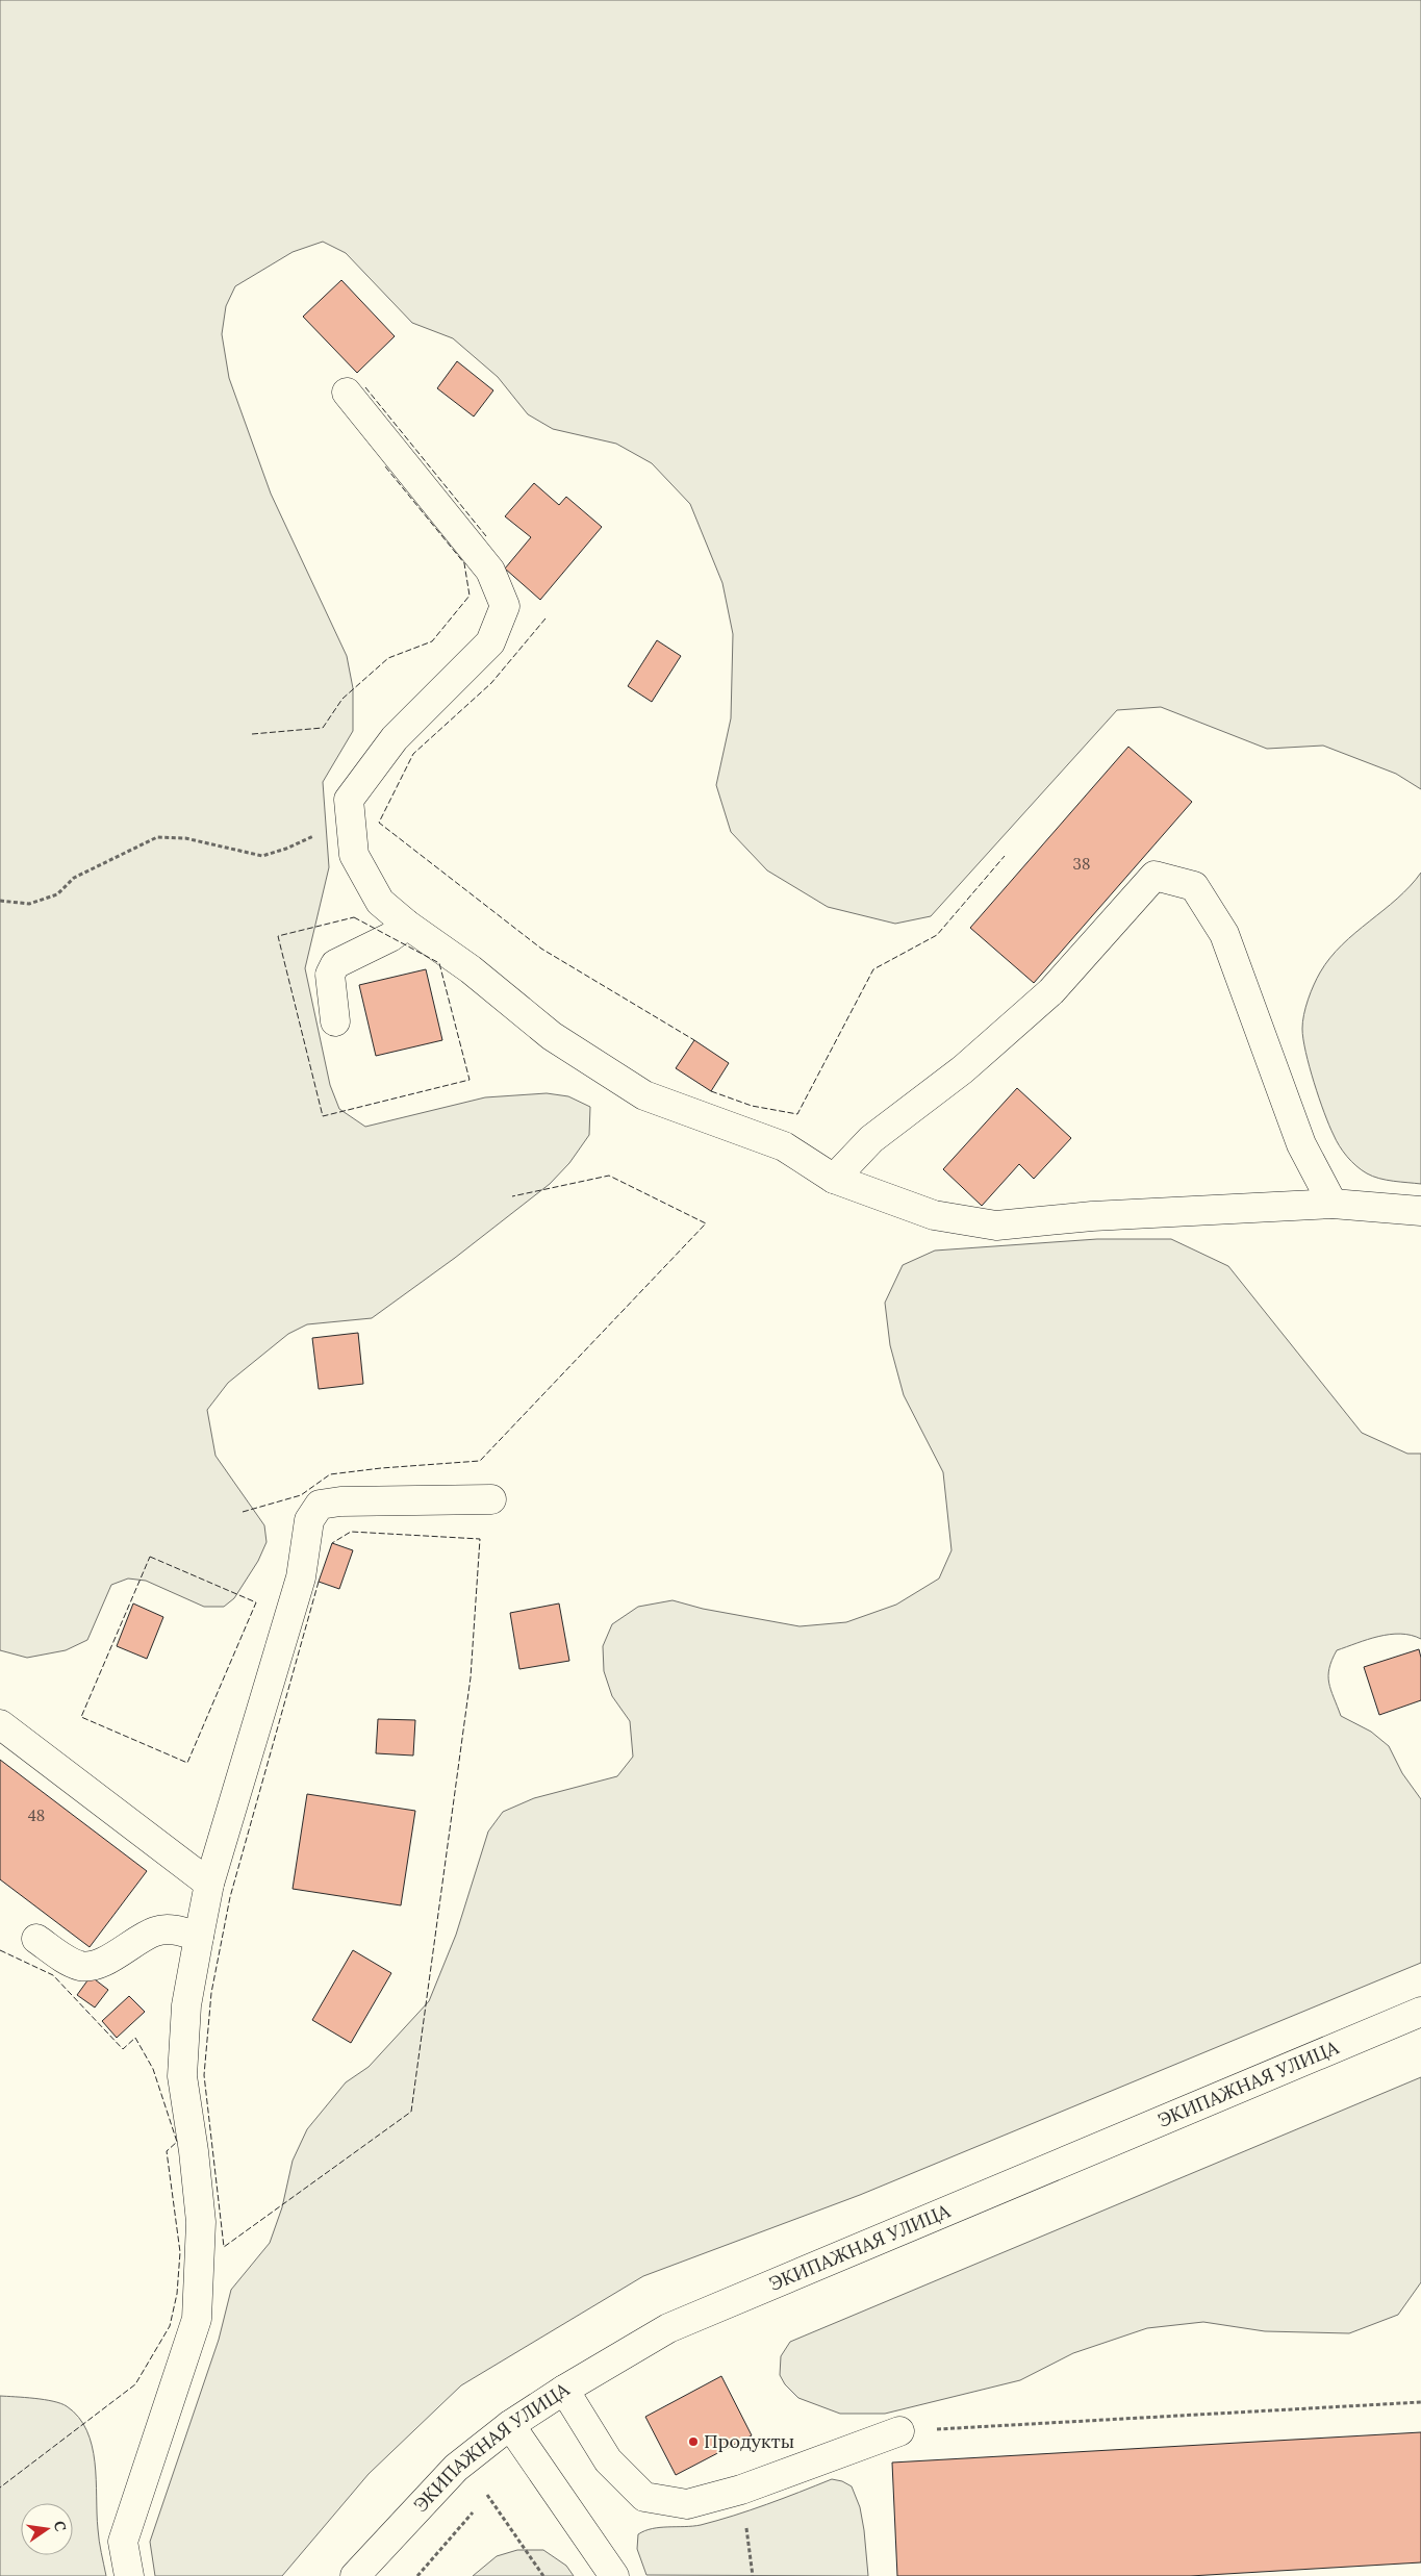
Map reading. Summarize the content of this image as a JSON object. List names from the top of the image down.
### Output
{
  "streets": {
    "main road": ["ЭКИПАЖНАЯ УЛИЦА"]
  },
  "places": ["Продукты"],
  "house_numbers": ["38", "48"],
  "north": "right"
}
